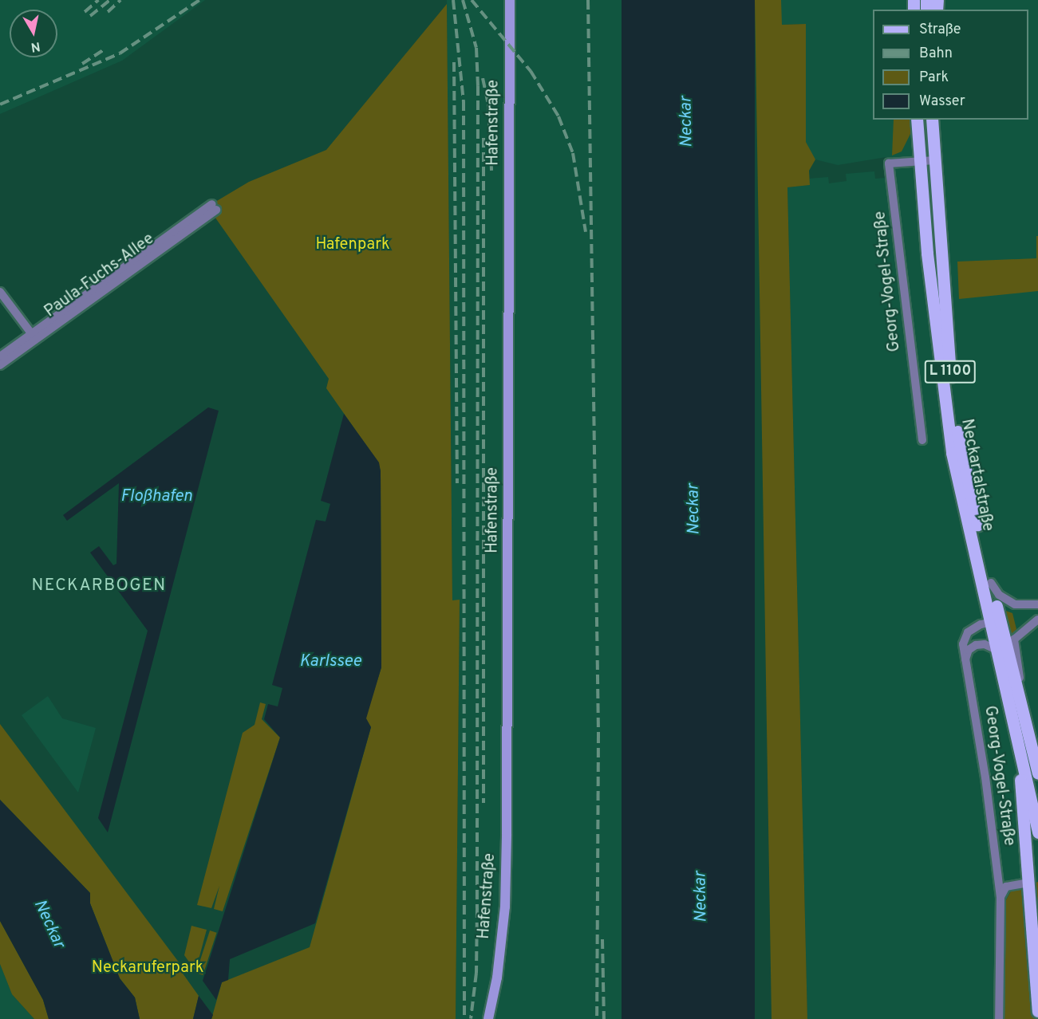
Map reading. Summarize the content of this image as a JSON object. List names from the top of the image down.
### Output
{
  "streets": {
    "main road": ["Hafenstraße", "L 1100", "Neckartalstraße"],
    "street": ["Paula-Fuchs-Allee", "Georg-Vogel-Straße"]
  },
  "crossings": [
    ["Georg-Vogel-Straße", "Neckartalstraße"]
  ],
  "districts": ["NECKARBOGEN"],
  "water": ["Neckar", "Floßhafen", "Karlssee"],
  "parks": ["Hafenpark", "Neckaruferpark"],
  "legend": [
    "Straße",
    "Bahn",
    "Park",
    "Wasser"
  ],
  "north": "bottom"
}
